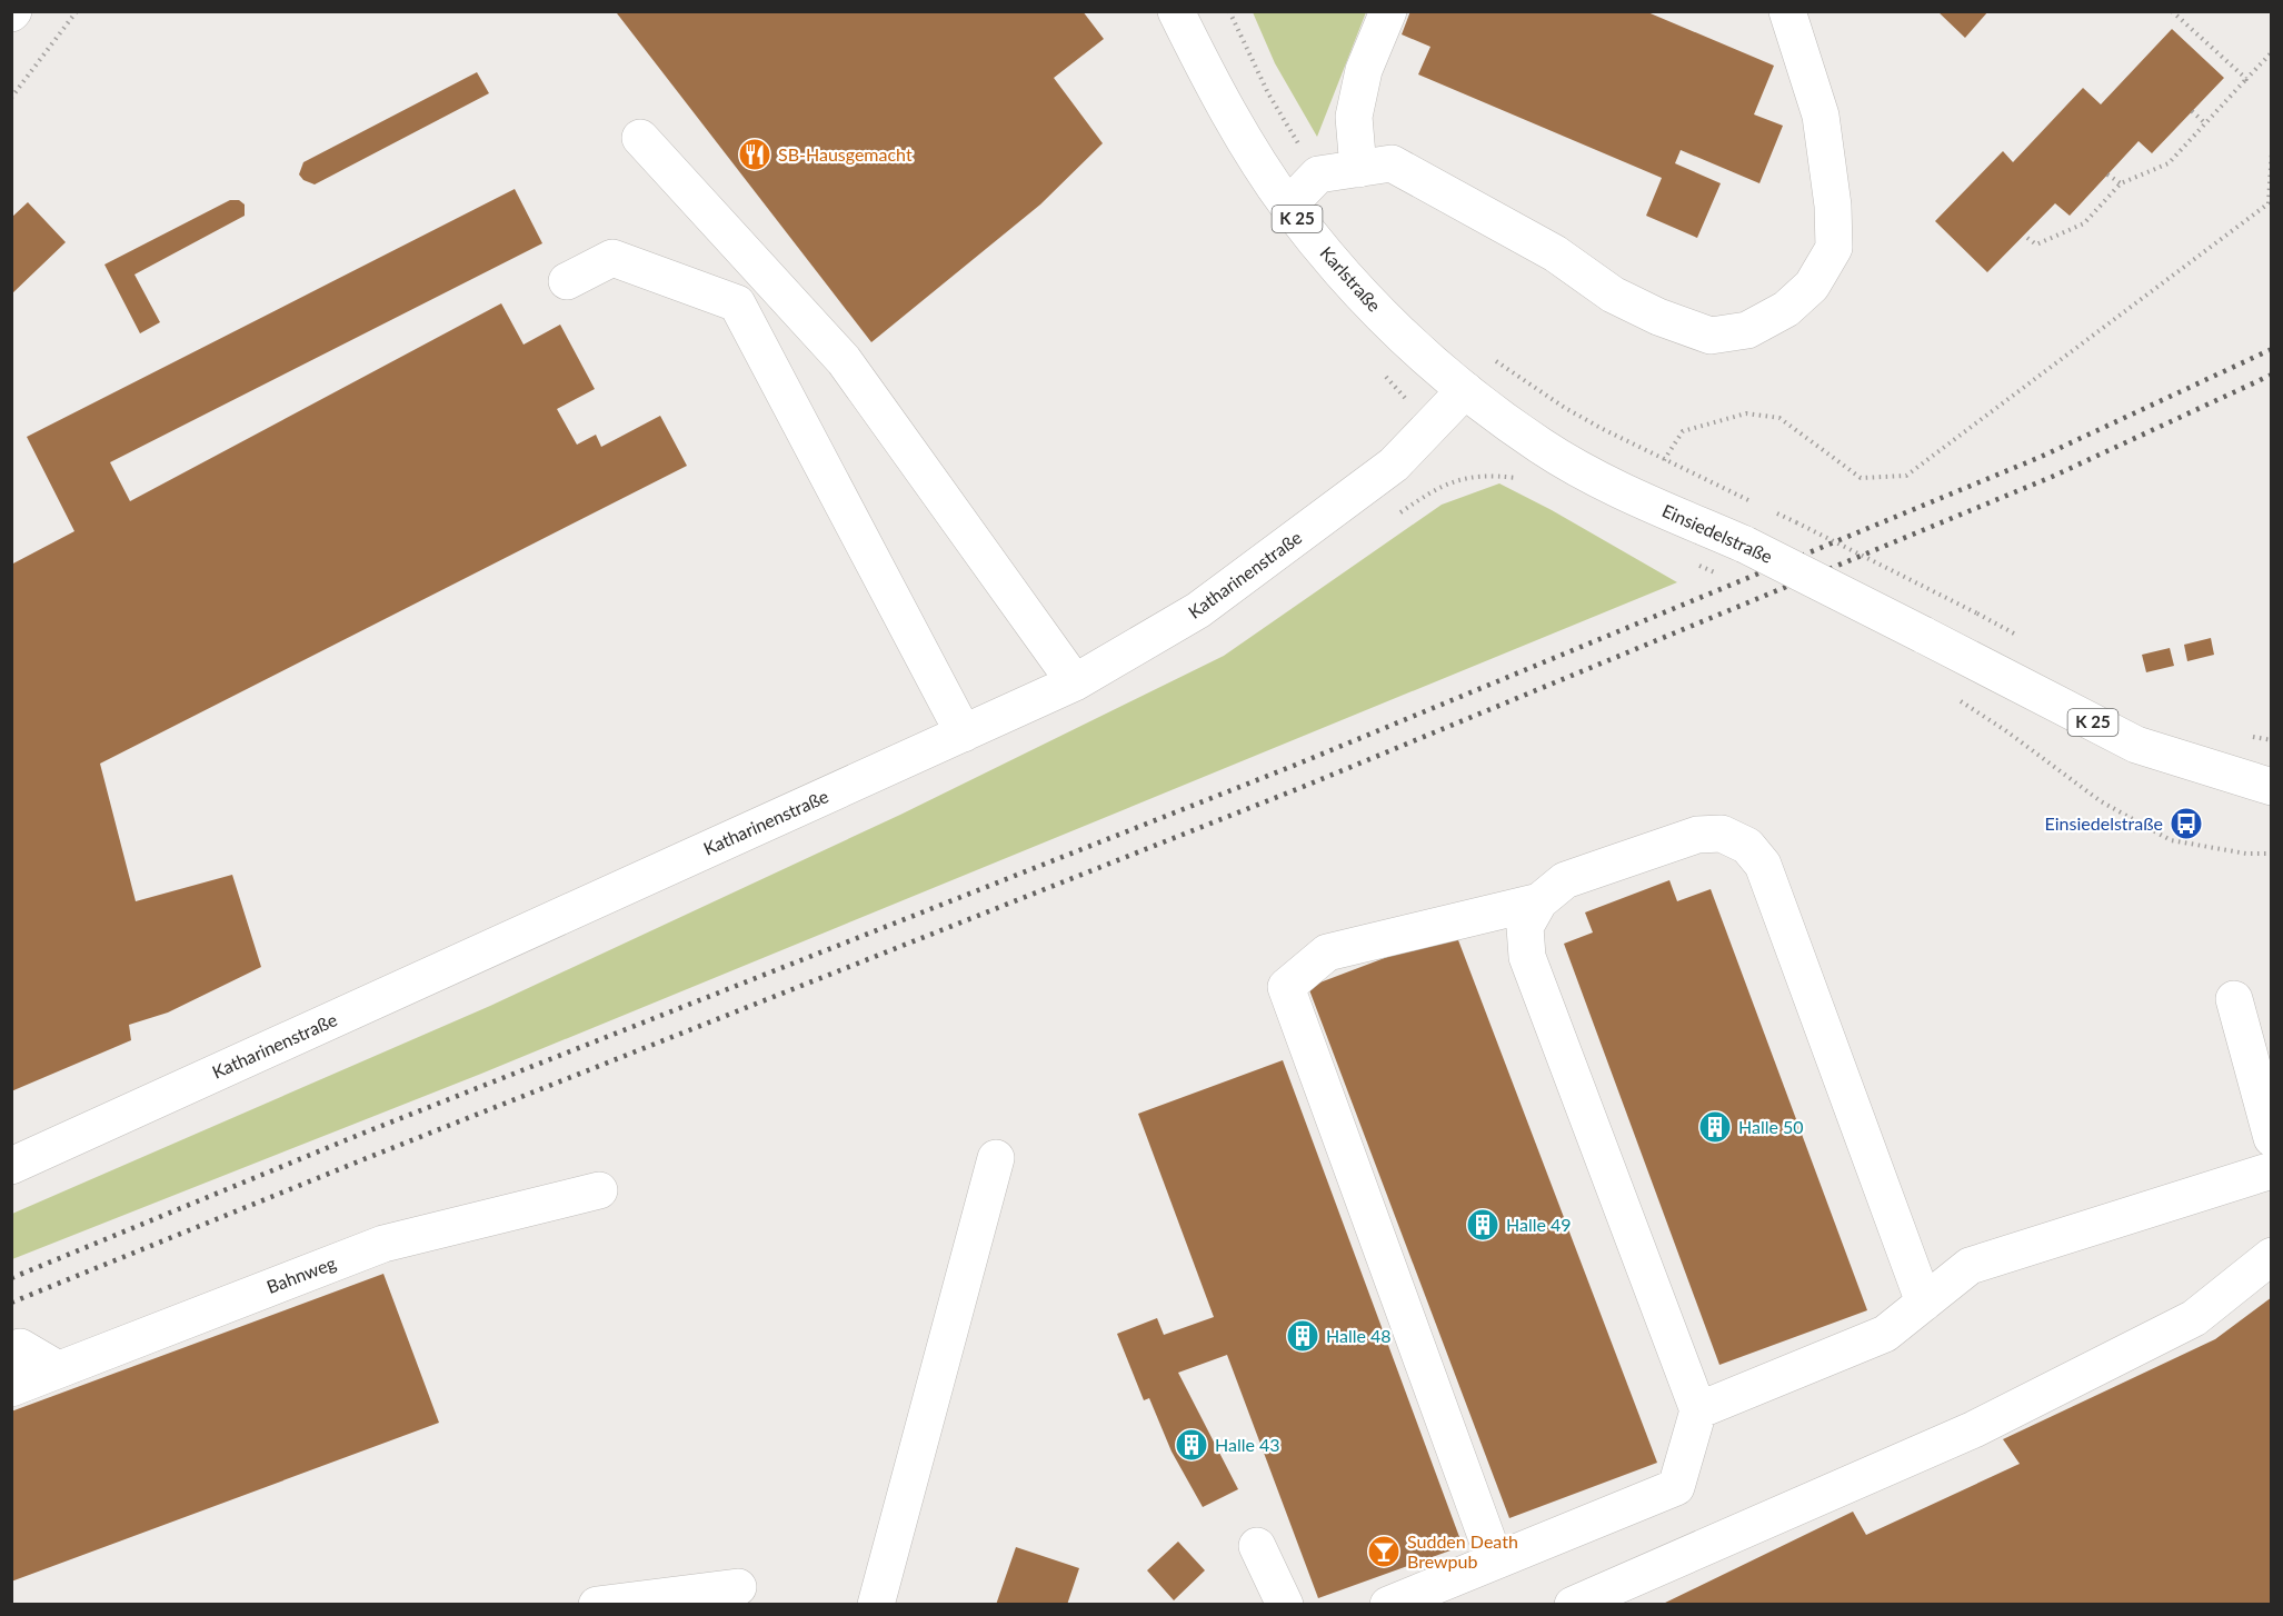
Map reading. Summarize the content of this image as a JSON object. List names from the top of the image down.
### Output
{
  "streets": {
    "street": [
      "K 25",
      "Karlstraße",
      "Einsiedelstraße",
      "Katharinenstraße",
      "Bahnweg"
    ]
  },
  "crossings": [
    ["Karlstraße", "Einsiedelstraße"],
    ["Karlstraße", "Katharinenstraße"],
    ["Einsiedelstraße", "Katharinenstraße"]
  ],
  "places": {
    "restaurant": ["SB-Hausgemacht"],
    "bus stop": ["Einsiedelstraße"],
    "building": [
      "Halle 50",
      "Halle 49",
      "Halle 48",
      "Halle 43"
    ],
    "bar": ["Sudden Death Brewpub"]
  }
}
